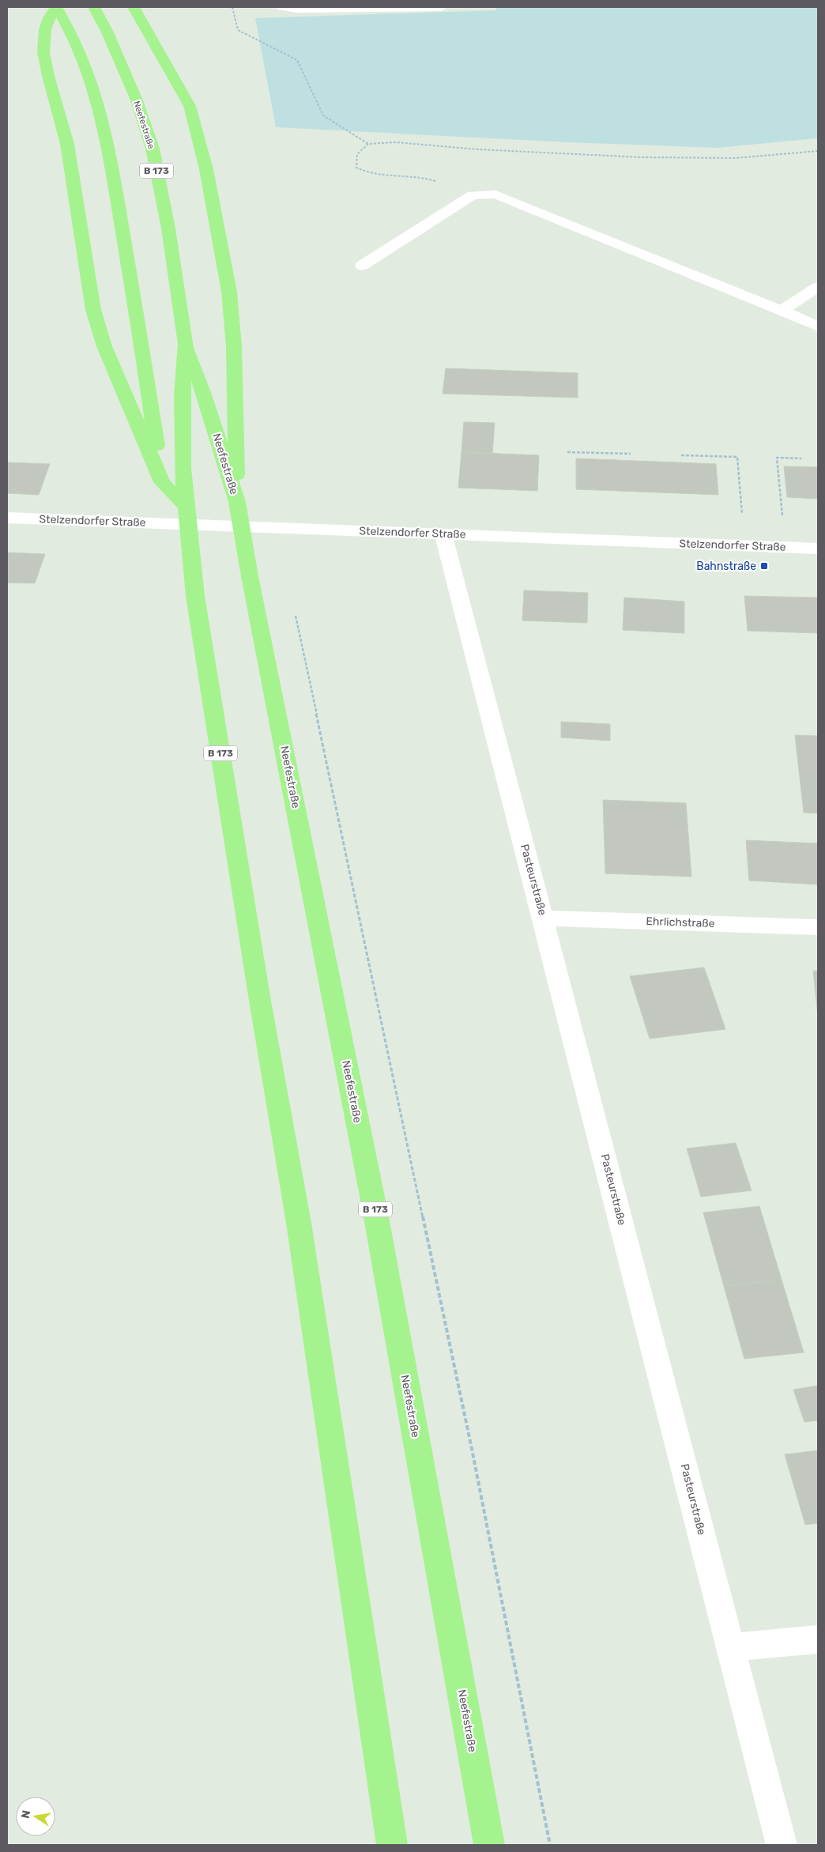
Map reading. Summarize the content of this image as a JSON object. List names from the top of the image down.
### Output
{
  "streets": {
    "highway": ["Neefestraße", "B 173"],
    "street": ["Stelzendorfer Straße", "Pasteurstraße", "Ehrlichstraße"]
  },
  "crossings": [
    ["Stelzendorfer Straße", "Pasteurstraße"],
    ["Pasteurstraße", "Ehrlichstraße"]
  ],
  "places": {
    "transit": ["Bahnstraße"]
  },
  "north": "left"
}
